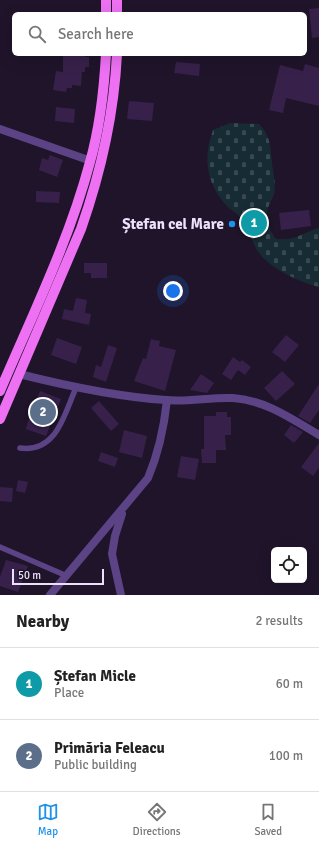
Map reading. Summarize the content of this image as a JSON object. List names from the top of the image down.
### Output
{
  "places": ["Ștefan cel Mare"],
  "scale_bar": "50 m",
  "page": {
    "search": "Search here",
    "pins": ["1", "2"],
    "scale": "50 m",
    "heading": ["Nearby", "2 results"],
    "list": [
      {
        "mark": "1",
        "name": "Ștefan Micle",
        "note": "Place",
        "value": "60 m"
      },
      {
        "mark": "2",
        "name": "Primăria Feleacu",
        "note": "Public building",
        "value": "100 m"
      }
    ],
    "nav": ["Map", "Directions", "Saved"]
  }
}
